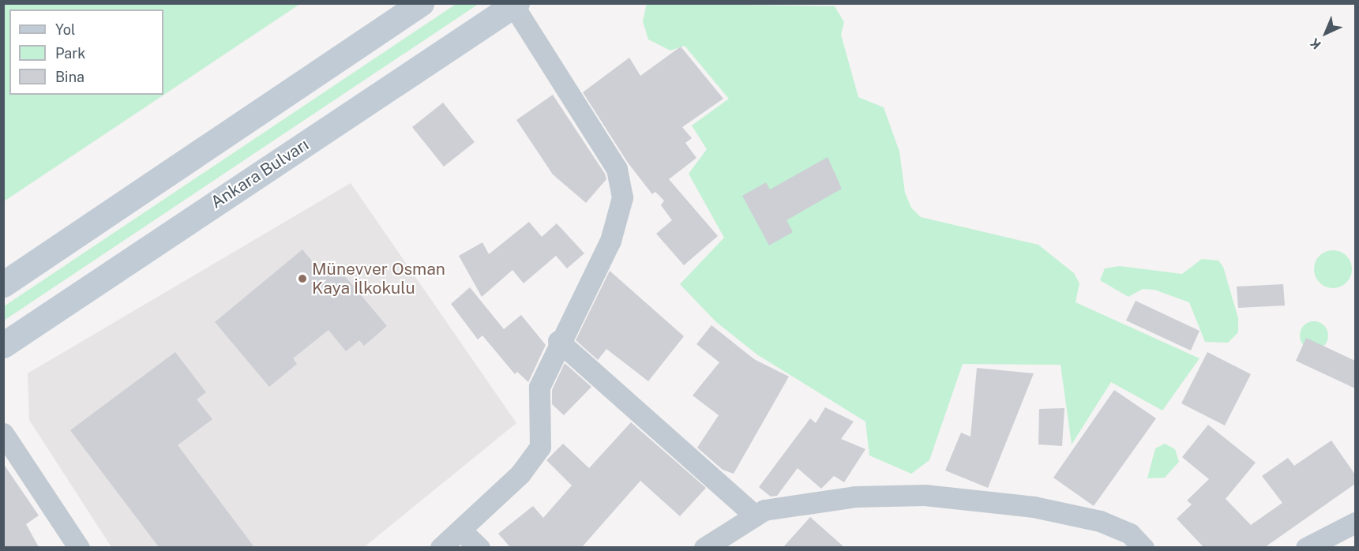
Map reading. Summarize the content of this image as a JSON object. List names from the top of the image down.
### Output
{
  "streets": {
    "main road": ["Ankara Bulvarı"]
  },
  "places": ["Münevver Osman Kaya İlkokulu"],
  "legend": ["Yol", "Park", "Bina"],
  "north": "bottom left"
}
